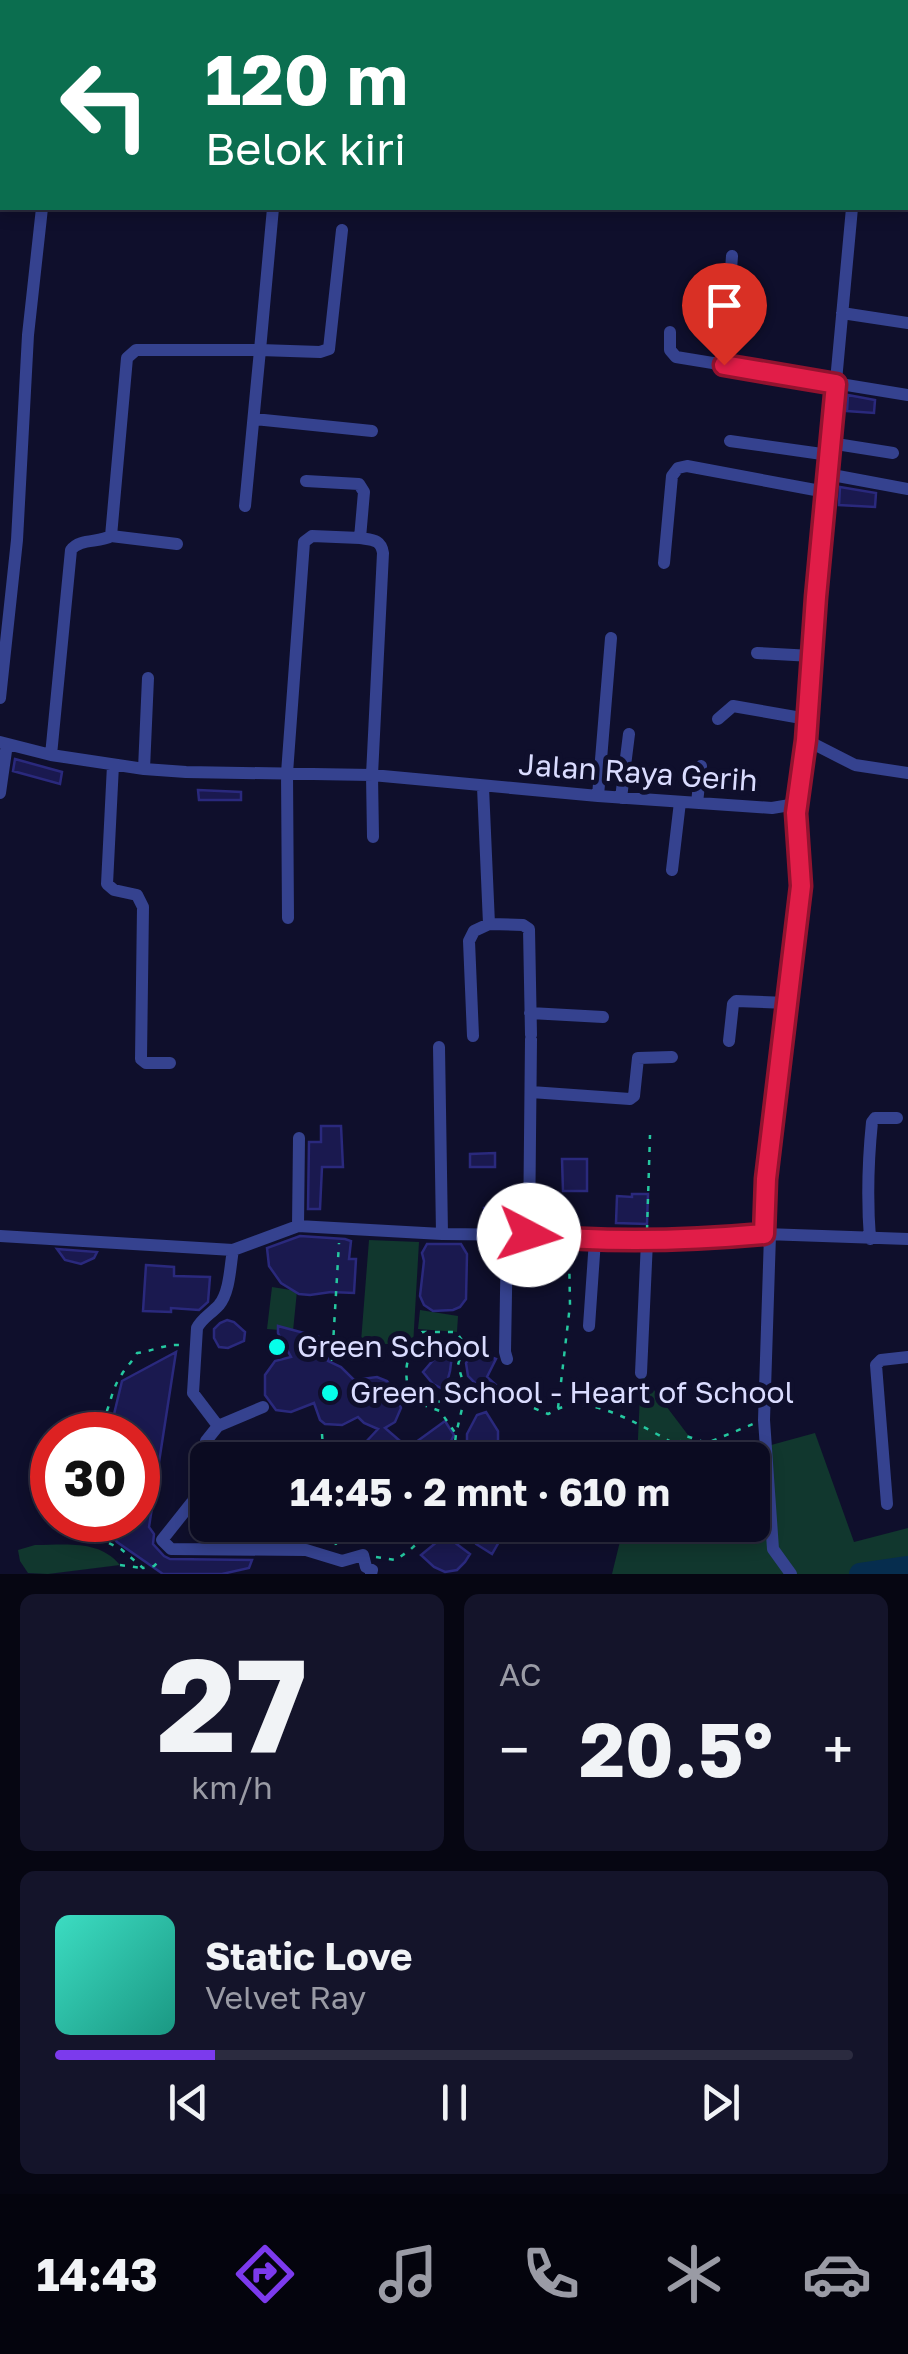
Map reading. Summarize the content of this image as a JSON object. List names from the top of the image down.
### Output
{
  "streets": {
    "street": ["Jalan Raya Gerih"]
  },
  "places": ["Green School", "Green School - Heart of School"],
  "page": {
    "turn": ["120 m", "Belok kiri"],
    "limit": "30",
    "trip": "14:45 · 2 mnt · 610 m",
    "tile": [
      ["27", "km/h"],
      "AC"
    ],
    "heat": ["−", "20.5°", "+"],
    "song": ["Static Love", "Velvet Ray"],
    "tabs": "14:43"
  }
}
